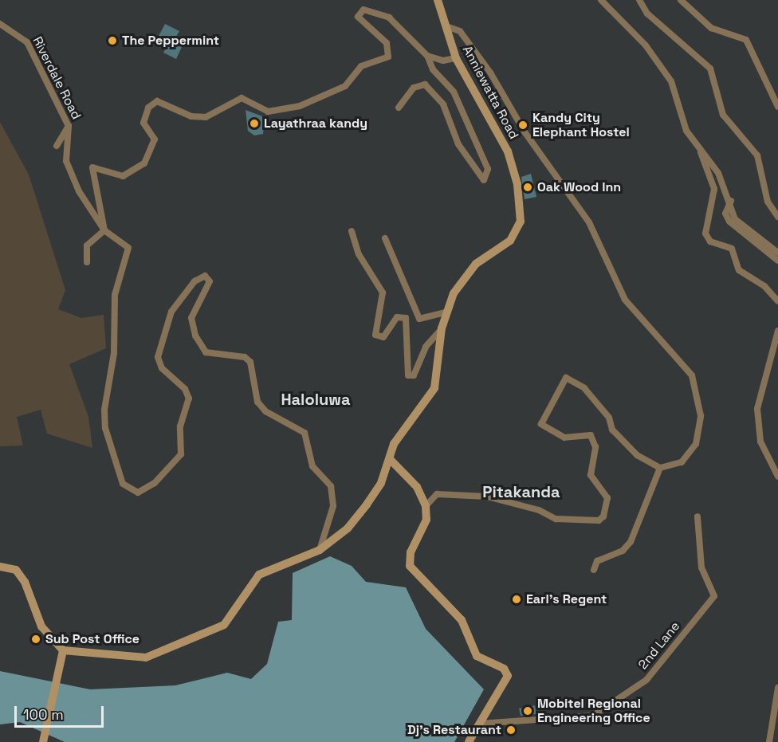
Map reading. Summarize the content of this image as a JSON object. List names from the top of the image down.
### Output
{
  "streets": {
    "street": ["Riverdale Road", "Anniewatta Road", "2nd Lane"]
  },
  "crossings": [
    ["Riverdale Road", "Anniewatta Road"]
  ],
  "districts": ["Haloluwa", "Pitakanda"],
  "places": [
    "The Peppermint",
    "Layathraa kandy",
    "Kandy City Elephant Hostel",
    "Oak Wood Inn",
    "Earl's Regent",
    "Sub Post Office",
    "Mobitel Regional Engineering Office",
    "Dj's Restaurant"
  ],
  "scale_bar": "100 m"
}
